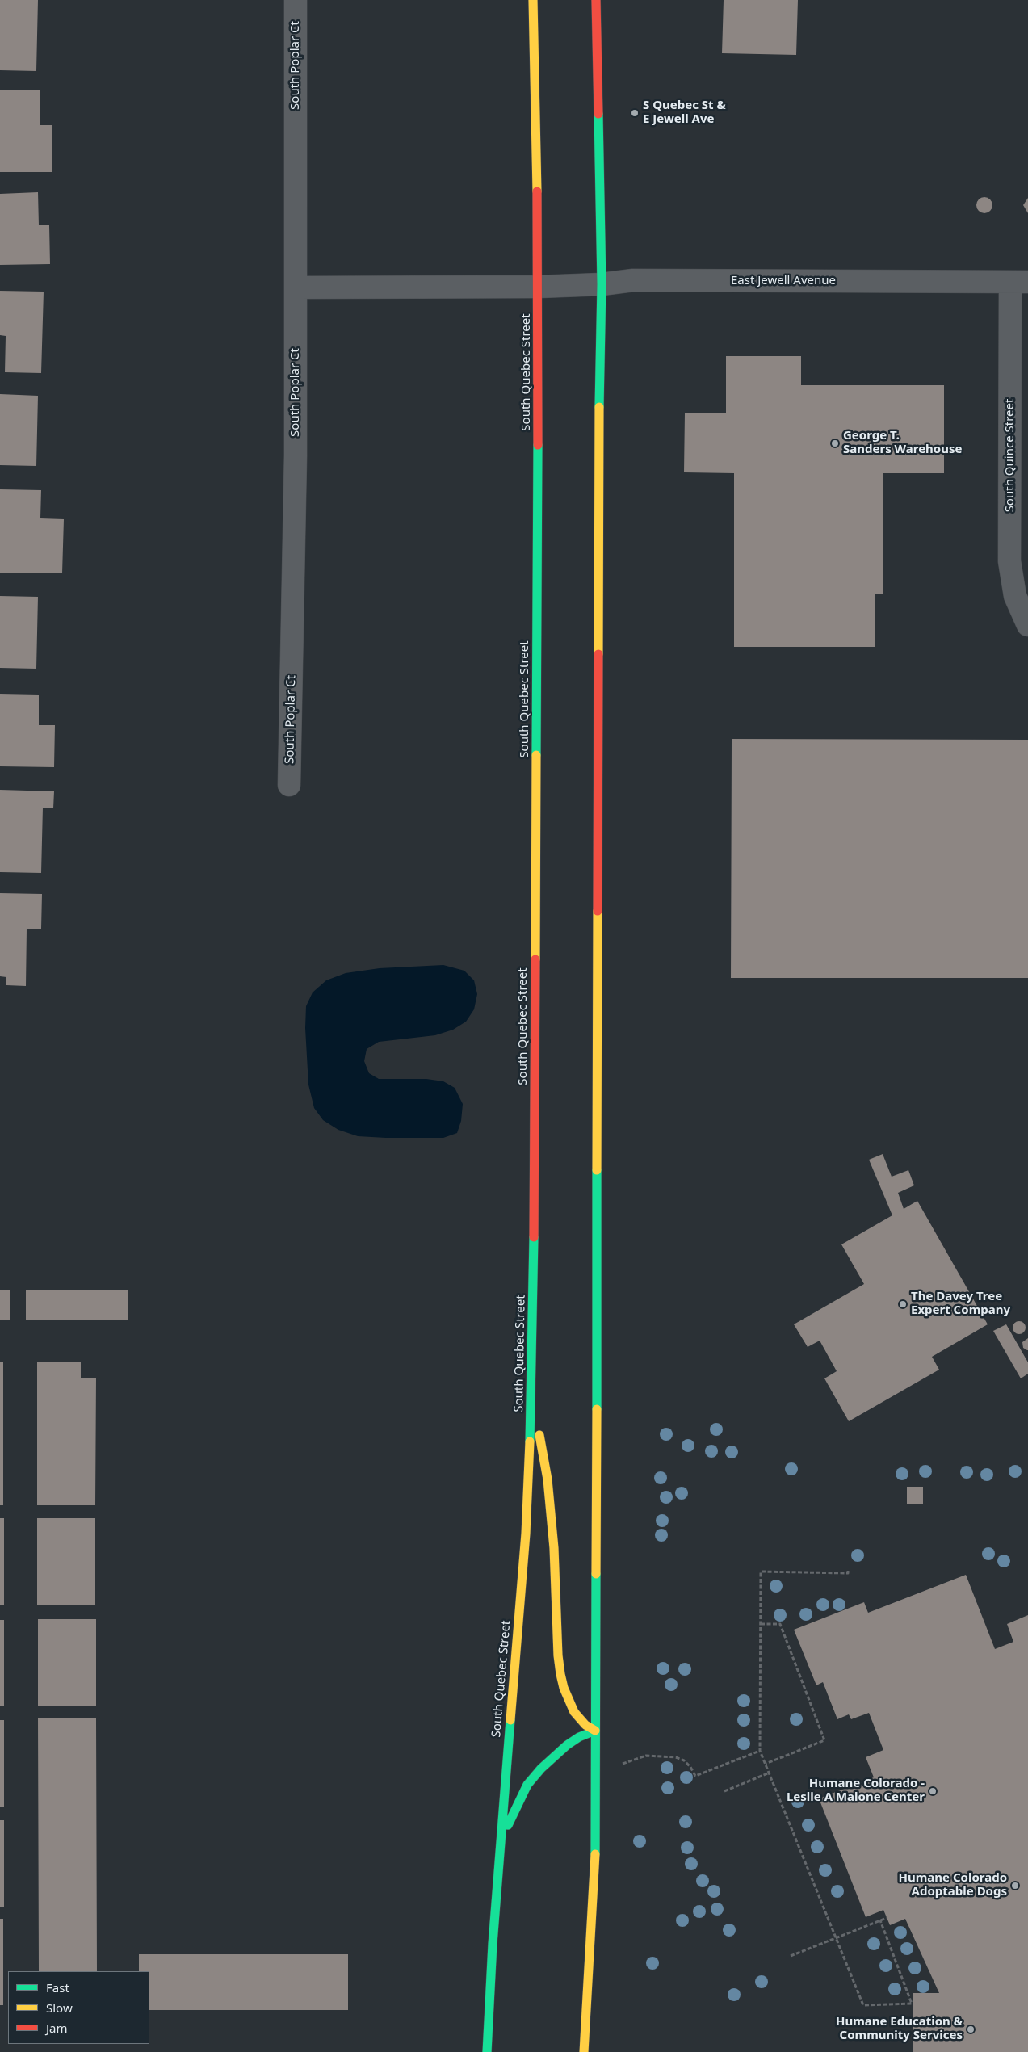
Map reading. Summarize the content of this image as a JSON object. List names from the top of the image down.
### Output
{
  "streets": {
    "main road": ["South Quebec Street"],
    "street": ["South Poplar Ct", "East Jewell Avenue", "South Quince Street"]
  },
  "crossings": [
    ["South Poplar Ct", "East Jewell Avenue"],
    ["East Jewell Avenue", "South Quebec Street"],
    ["East Jewell Avenue", "South Quince Street"]
  ],
  "places": [
    "S Quebec St & E Jewell Ave",
    "George T. Sanders Warehouse",
    "The Davey Tree Expert Company",
    "Humane Colorado - Leslie A Malone Center",
    "Humane Colorado Adoptable Dogs",
    "Humane Education & Community Services"
  ],
  "legend": ["Fast", "Slow", "Jam"]
}
